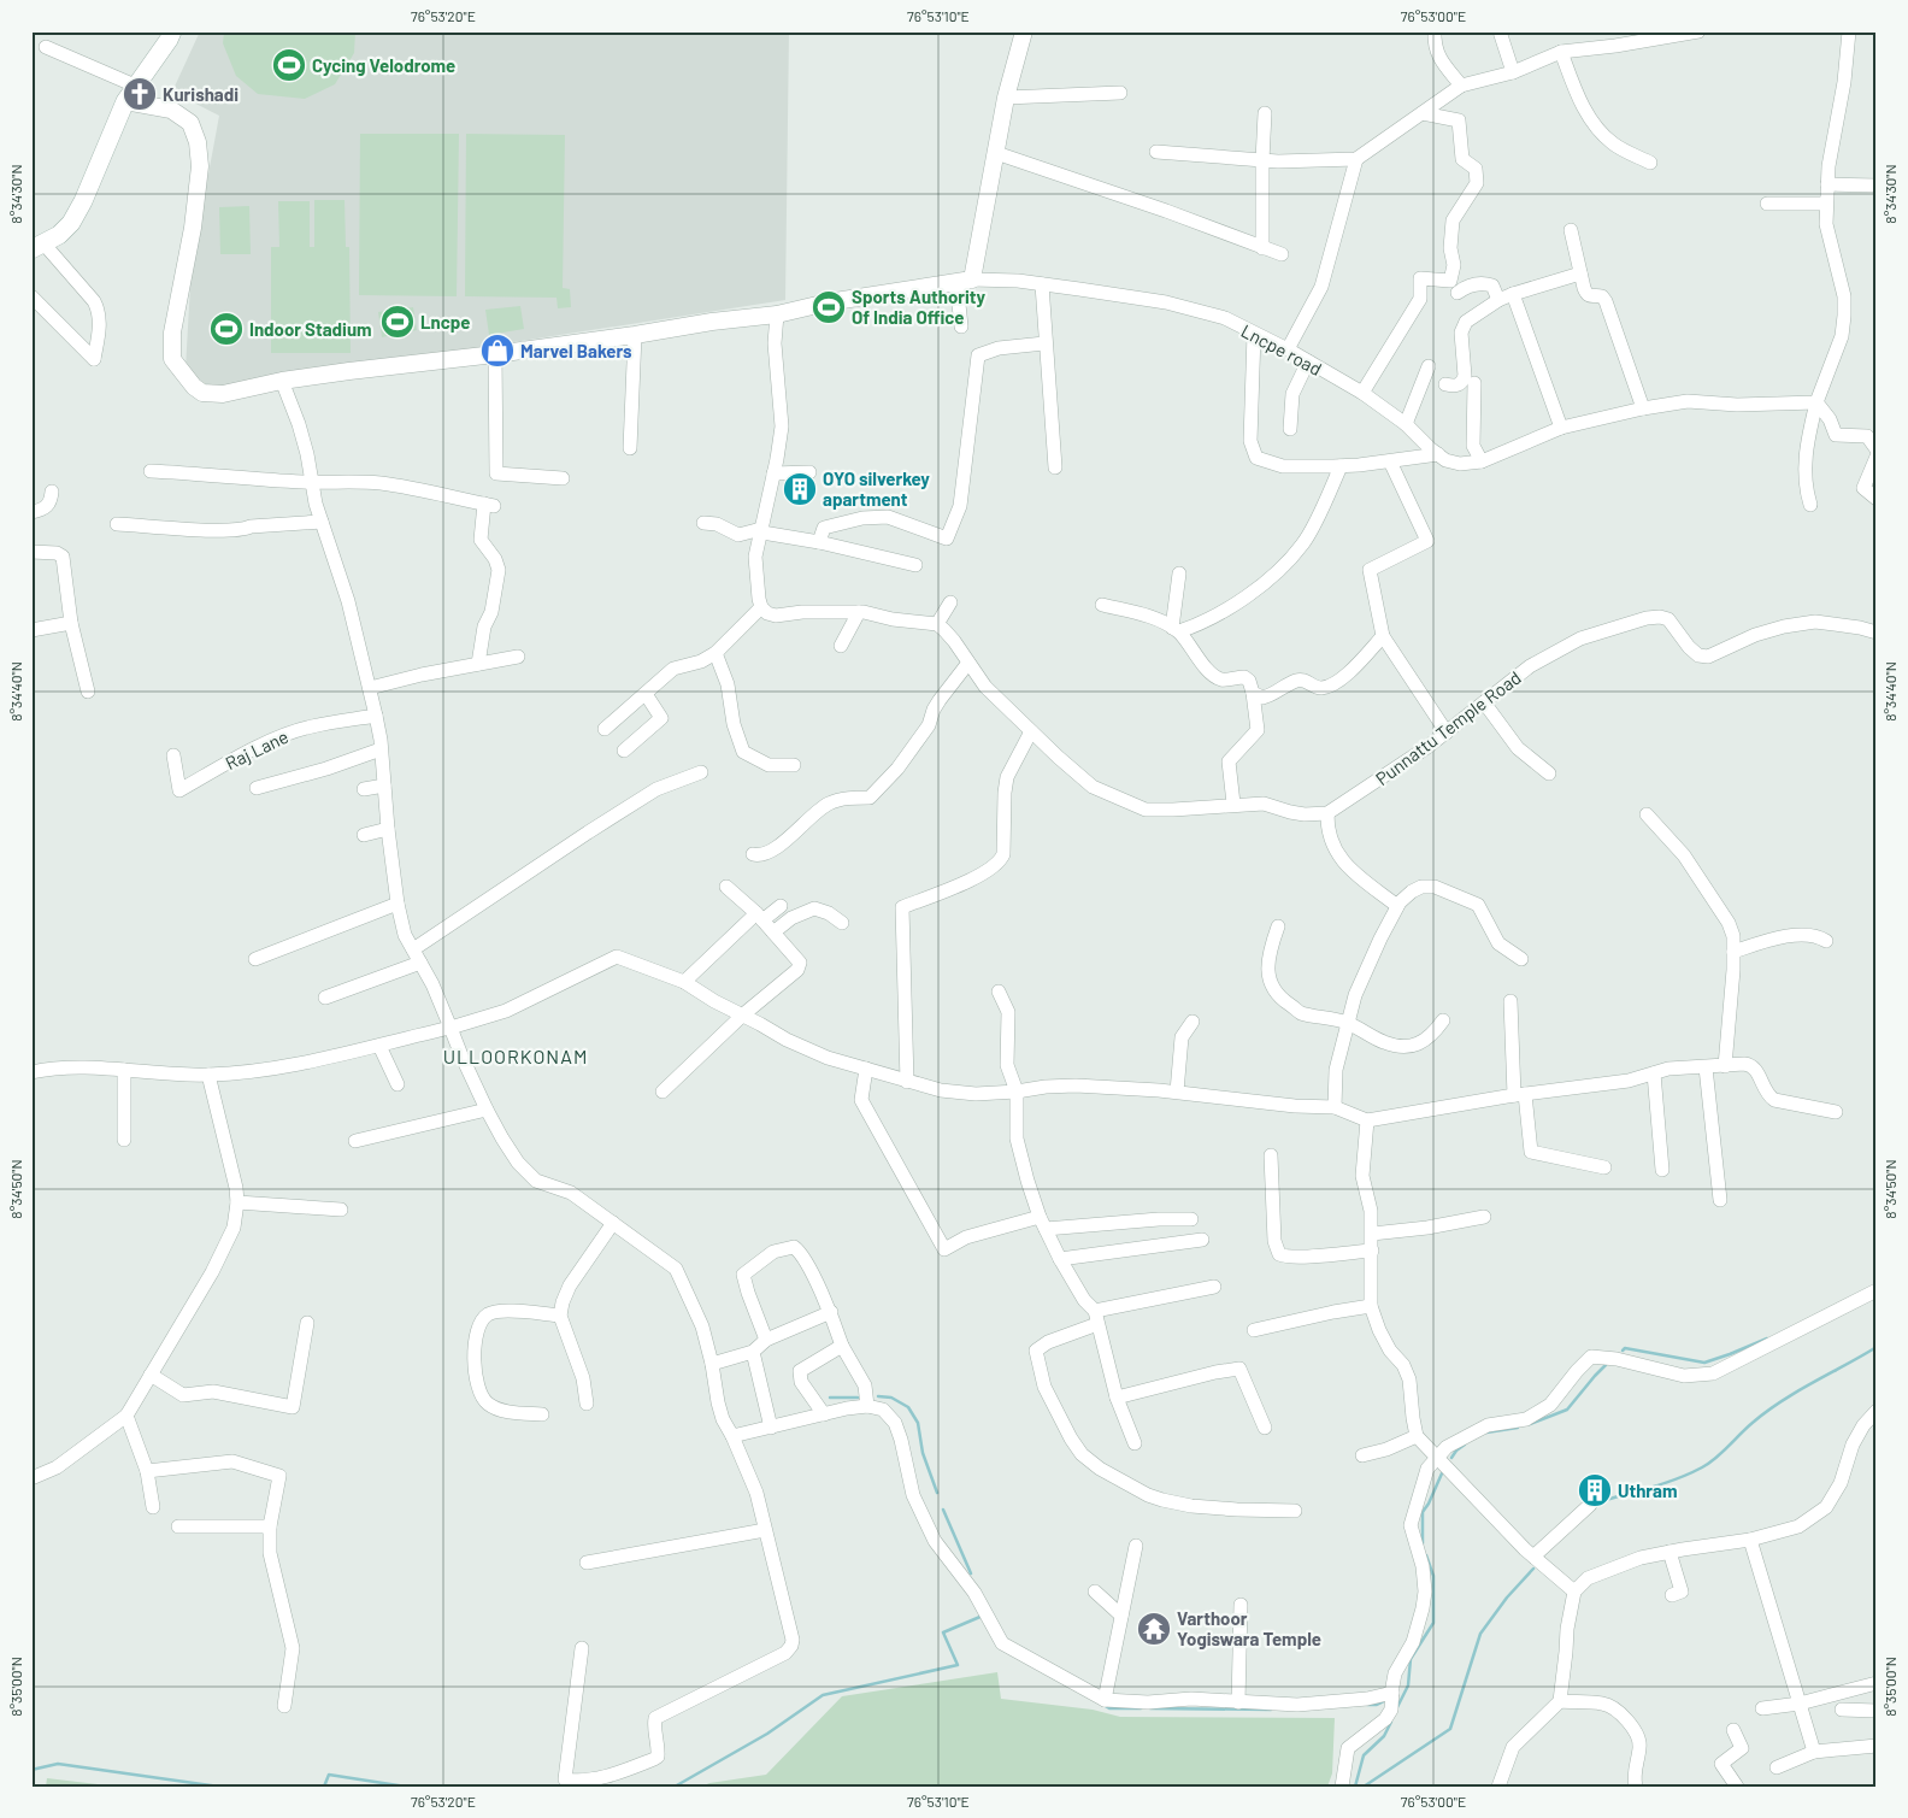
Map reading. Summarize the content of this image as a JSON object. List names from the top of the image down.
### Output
{
  "streets": {
    "street": ["Lncpe road", "Punnattu Temple Road", "Raj Lane"]
  },
  "districts": ["ULLOORKONAM"],
  "places": {
    "sports": [
      "Cycing Velodrome",
      "Sports Authority Of India Office",
      "Lncpe",
      "Indoor Stadium"
    ],
    "church": ["Kurishadi"],
    "shop": ["Marvel Bakers"],
    "building": ["OYO silverkey apartment", "Uthram"],
    "temple": ["Varthoor Yogiswara Temple"]
  },
  "coordinates": [
    "76°53'20\"E",
    "76°53'10\"E",
    "76°53'00\"E",
    "8°34'30\"N",
    "8°34'40\"N",
    "8°34'50\"N",
    "8°35'00\"N"
  ]
}
